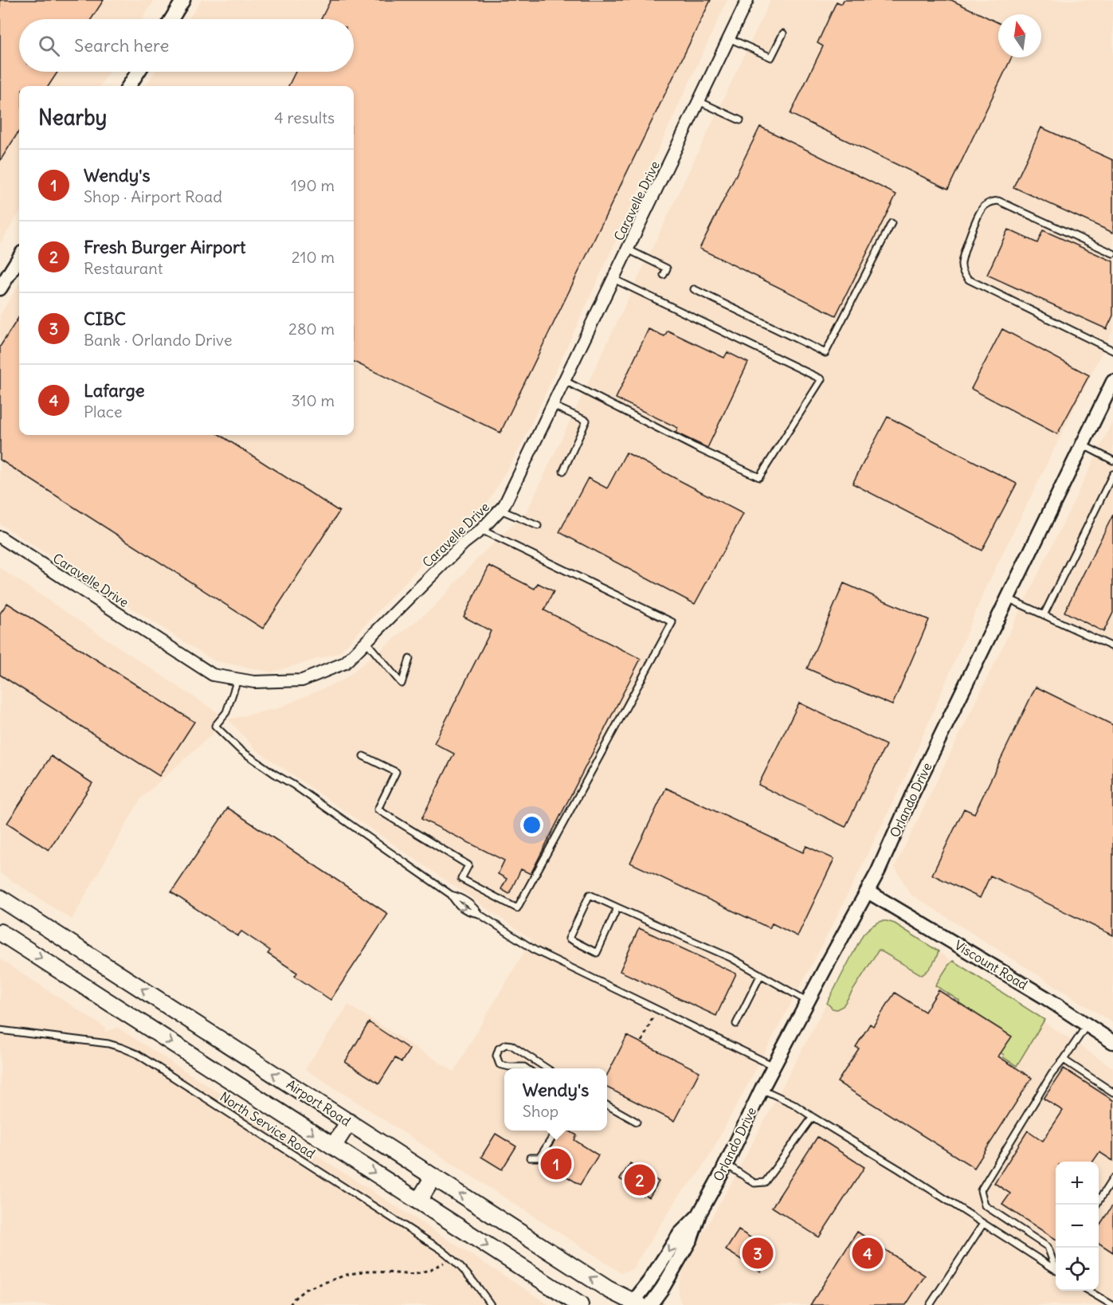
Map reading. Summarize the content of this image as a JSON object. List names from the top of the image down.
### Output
{
  "streets": {
    "main road": ["Airport Road"],
    "street": ["Caravelle Drive", "Orlando Drive", "Viscount Road"],
    "lane": ["North Service Road"]
  },
  "crossings": [
    ["Orlando Drive", "Viscount Road"],
    ["Orlando Drive", "Airport Road"]
  ],
  "north": "top",
  "page": {
    "search": "Search here",
    "heading": ["Nearby", "4 results"],
    "list": [
      {
        "mark": "1",
        "name": "Wendy's",
        "note": "Shop · Airport Road",
        "value": "190 m"
      },
      {
        "mark": "2",
        "name": "Fresh Burger Airport",
        "note": "Restaurant",
        "value": "210 m"
      },
      {
        "mark": "3",
        "name": "CIBC",
        "note": "Bank · Orlando Drive",
        "value": "280 m"
      },
      {
        "mark": "4",
        "name": "Lafarge",
        "note": "Place",
        "value": "310 m"
      }
    ],
    "popup": ["Wendy's", "Shop"],
    "pins": [
      "1",
      "2",
      "3",
      "4"
    ],
    "map_buttons": ["+", "−"]
  }
}
